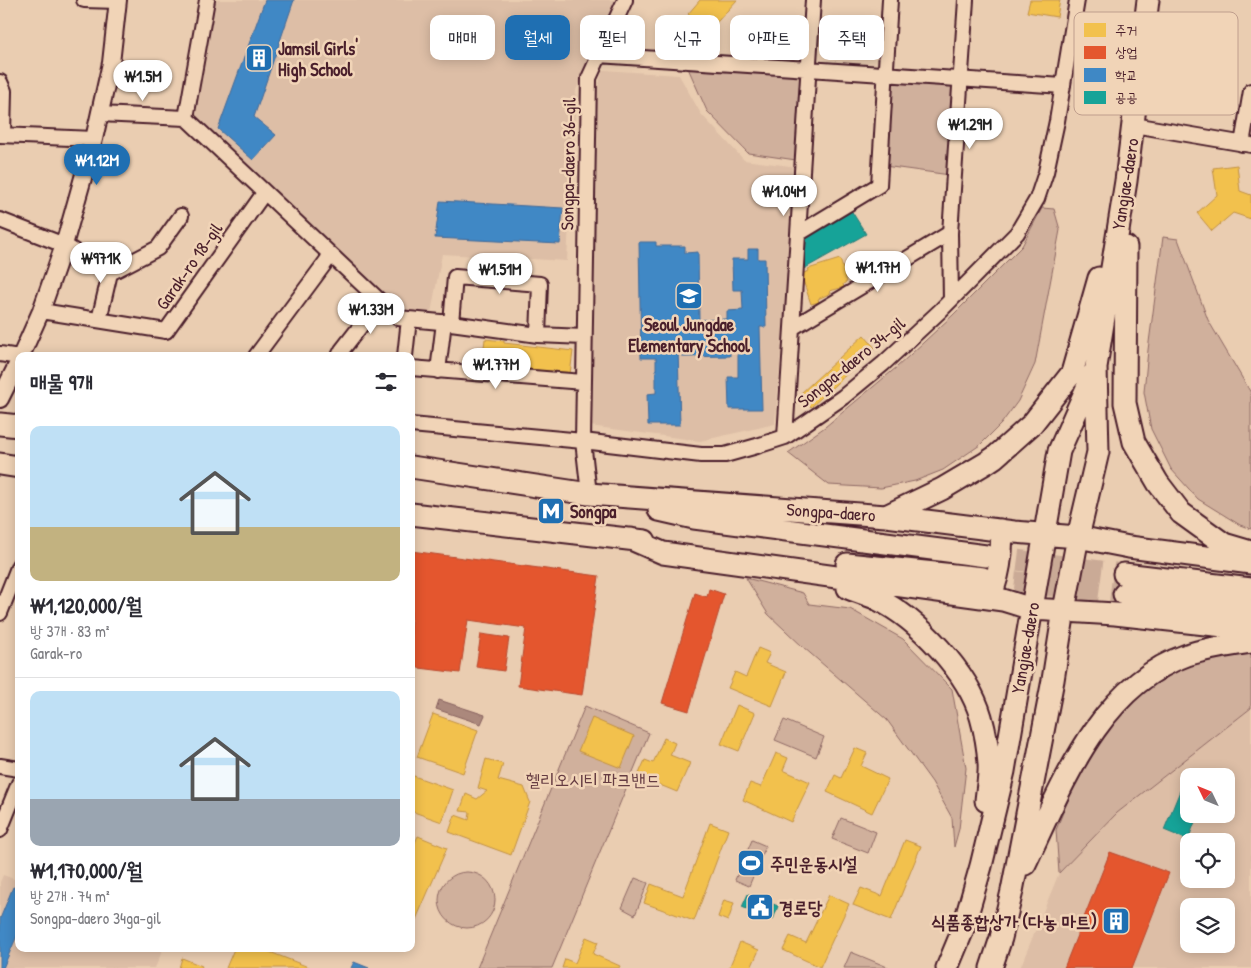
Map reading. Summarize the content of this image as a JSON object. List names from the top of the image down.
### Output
{
  "streets": {
    "main road": ["Yangjae-daero", "Songpa-daero"],
    "street": ["Songpa-daero 36-gil", "Garak-ro 18-gil", "Songpa-daero 34-gil"]
  },
  "crossings": [
    ["Songpa-daero 36-gil", "Songpa-daero 34-gil"],
    ["Songpa-daero 36-gil", "Songpa-daero"],
    ["Yangjae-daero", "Songpa-daero"]
  ],
  "parks": ["헬리오시티 파크밴드"],
  "places": {
    "building": ["Jamsil Girls' High School", "식품종합상가 (다농 마트)"],
    "school or university": ["Seoul Jungdae Elementary School"],
    "metro station": ["Songpa"],
    "sports": ["주민운동시설"],
    "public building": ["경로당"]
  },
  "legend": [
    "주거",
    "상업",
    "학교",
    "공공"
  ],
  "north": "top left",
  "page": {
    "chip": [
      "매매",
      "월세",
      "필터",
      "신규",
      "아파트",
      "주택"
    ],
    "price": [
      "₩1.5M",
      "₩1.29M",
      "₩1.12M",
      "₩1.04M",
      "₩971K",
      "₩1.17M",
      "₩1.51M",
      "₩1.33M",
      "₩1.77M"
    ],
    "heading": "매물 9개",
    "list": [
      {
        "name": "₩1,120,000/월",
        "note": "방 3개 · 83 m² · Garak-ro"
      },
      {
        "name": "₩1,170,000/월",
        "note": "방 2개 · 74 m² · Songpa-daero 34ga-gil"
      }
    ]
  }
}
